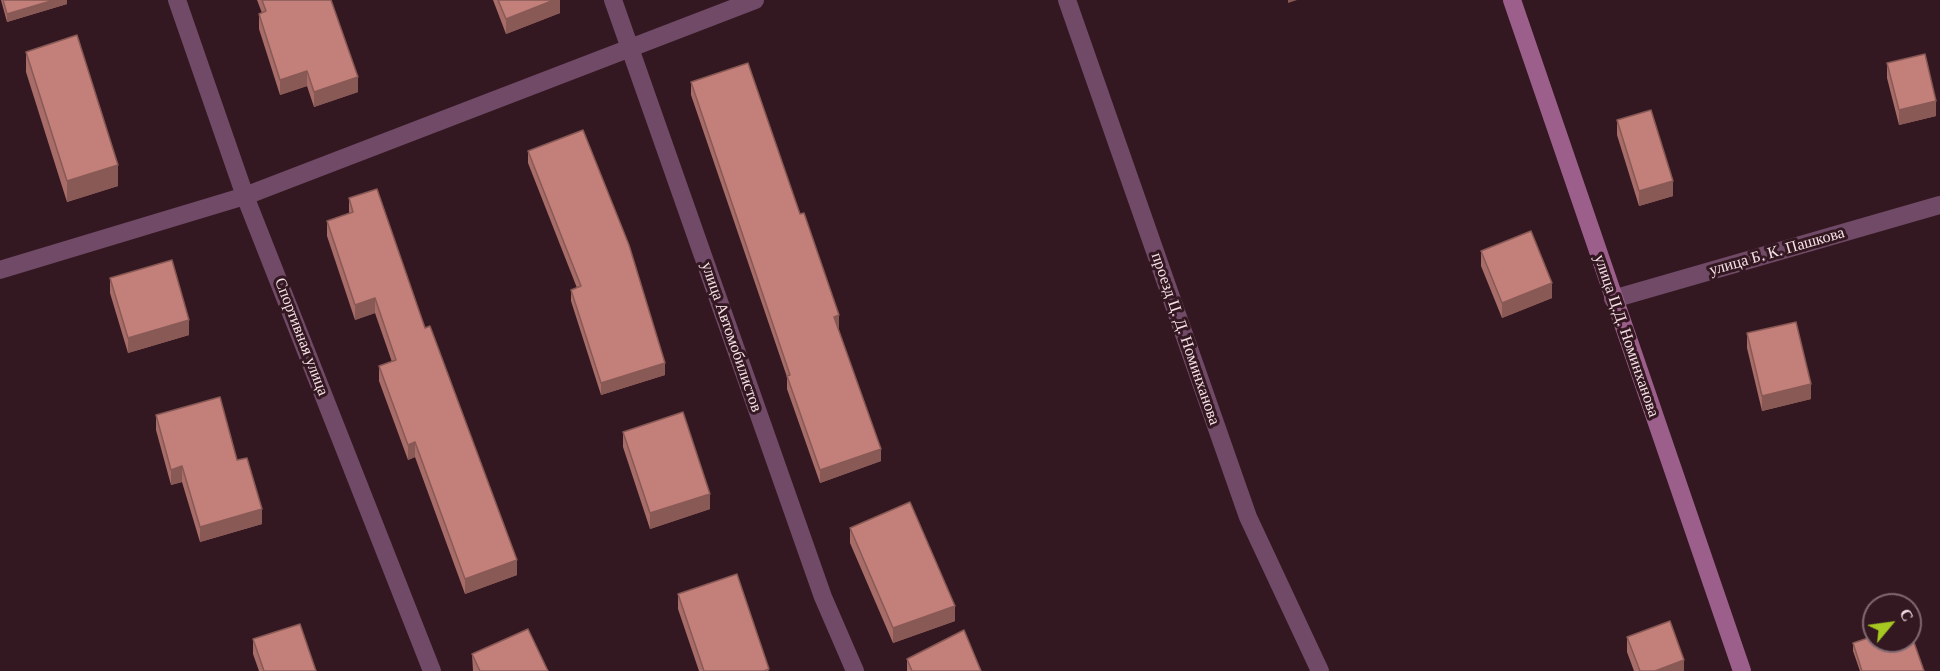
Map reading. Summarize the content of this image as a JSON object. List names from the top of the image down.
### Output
{
  "streets": {
    "street": [
      "улица Б. К. Пашкова",
      "улица Ц.Д. Номинханова",
      "Спортивная улица",
      "улица Автомобилистов",
      "проезд Ц. Д. Номинханова"
    ]
  },
  "crossings": [
    ["улица Б. К. Пашкова", "улица Ц.Д. Номинханова"]
  ],
  "north": "top right"
}
